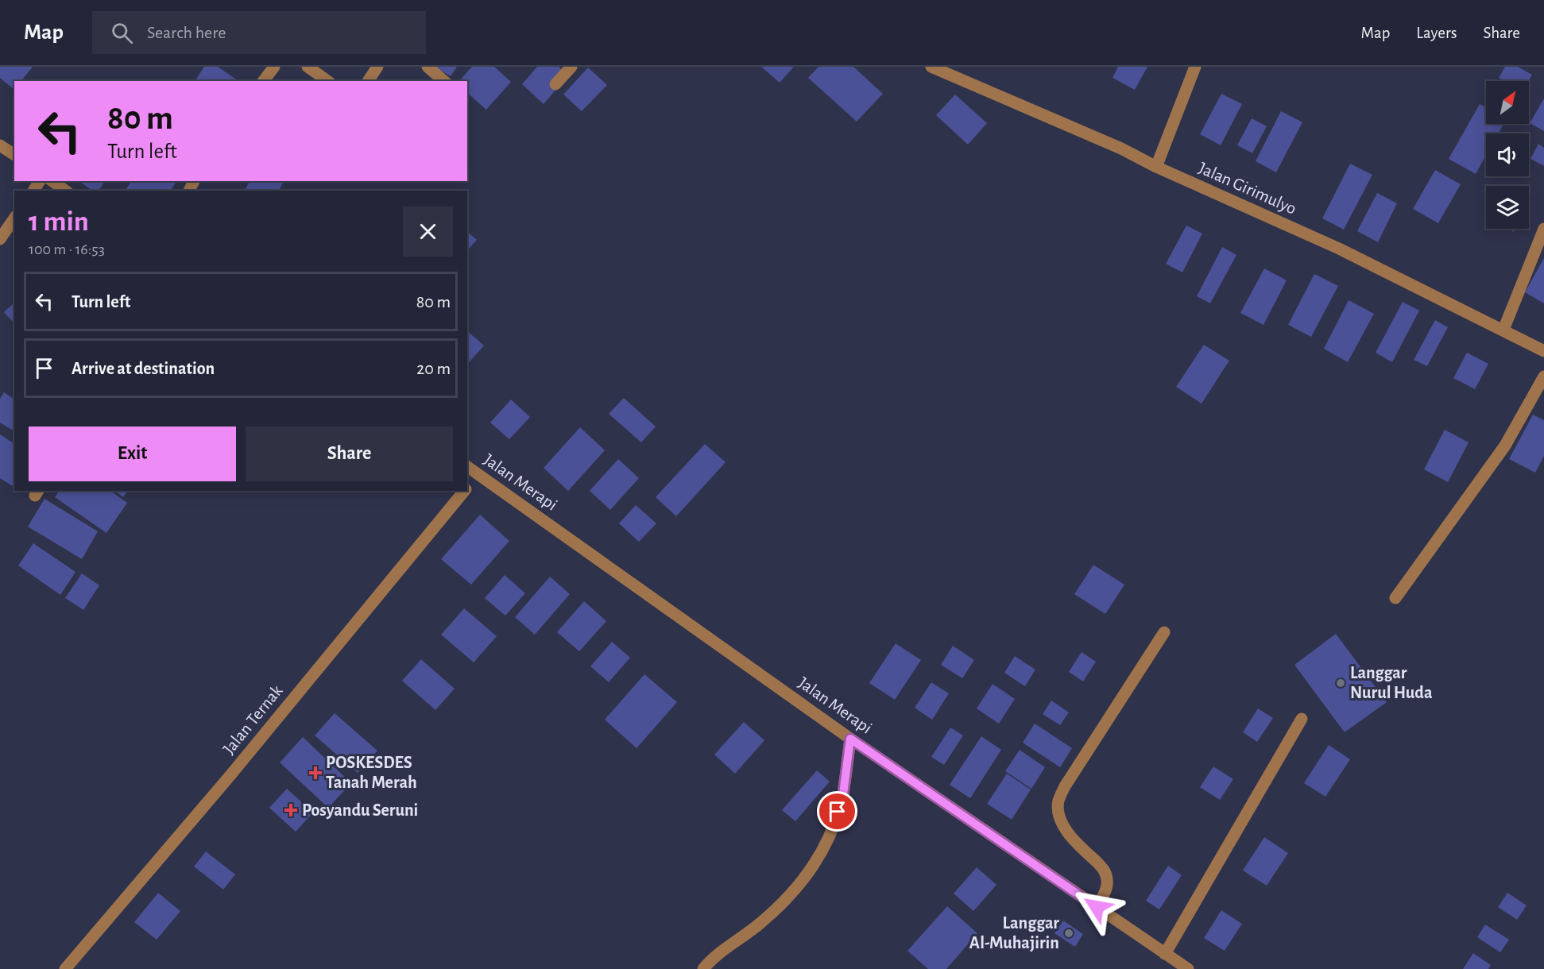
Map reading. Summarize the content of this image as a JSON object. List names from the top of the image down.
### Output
{
  "streets": {
    "street": ["Jalan Girimulyo", "Jalan Merapi", "Jalan Ternak"]
  },
  "crossings": [
    ["Jalan Merapi", "Jalan Ternak"]
  ],
  "places": {
    "other": ["Langgar Nurul Huda", "Langgar Al-Muhajirin"],
    "health": ["POSKESDES Tanah Merah", "Posyandu Seruni"]
  },
  "north": "top right",
  "page": {
    "header": "Map",
    "search": "Search here",
    "nav": ["Map", "Layers", "Share"],
    "turn": ["80 m", "Turn left"],
    "heading": ["1 min", "100 m · 16:53"],
    "list": [
      {
        "name": "Turn left",
        "value": "80 m"
      },
      {
        "name": "Arrive at destination",
        "value": "20 m"
      }
    ],
    "buttons": ["Exit", "Share"]
  }
}
